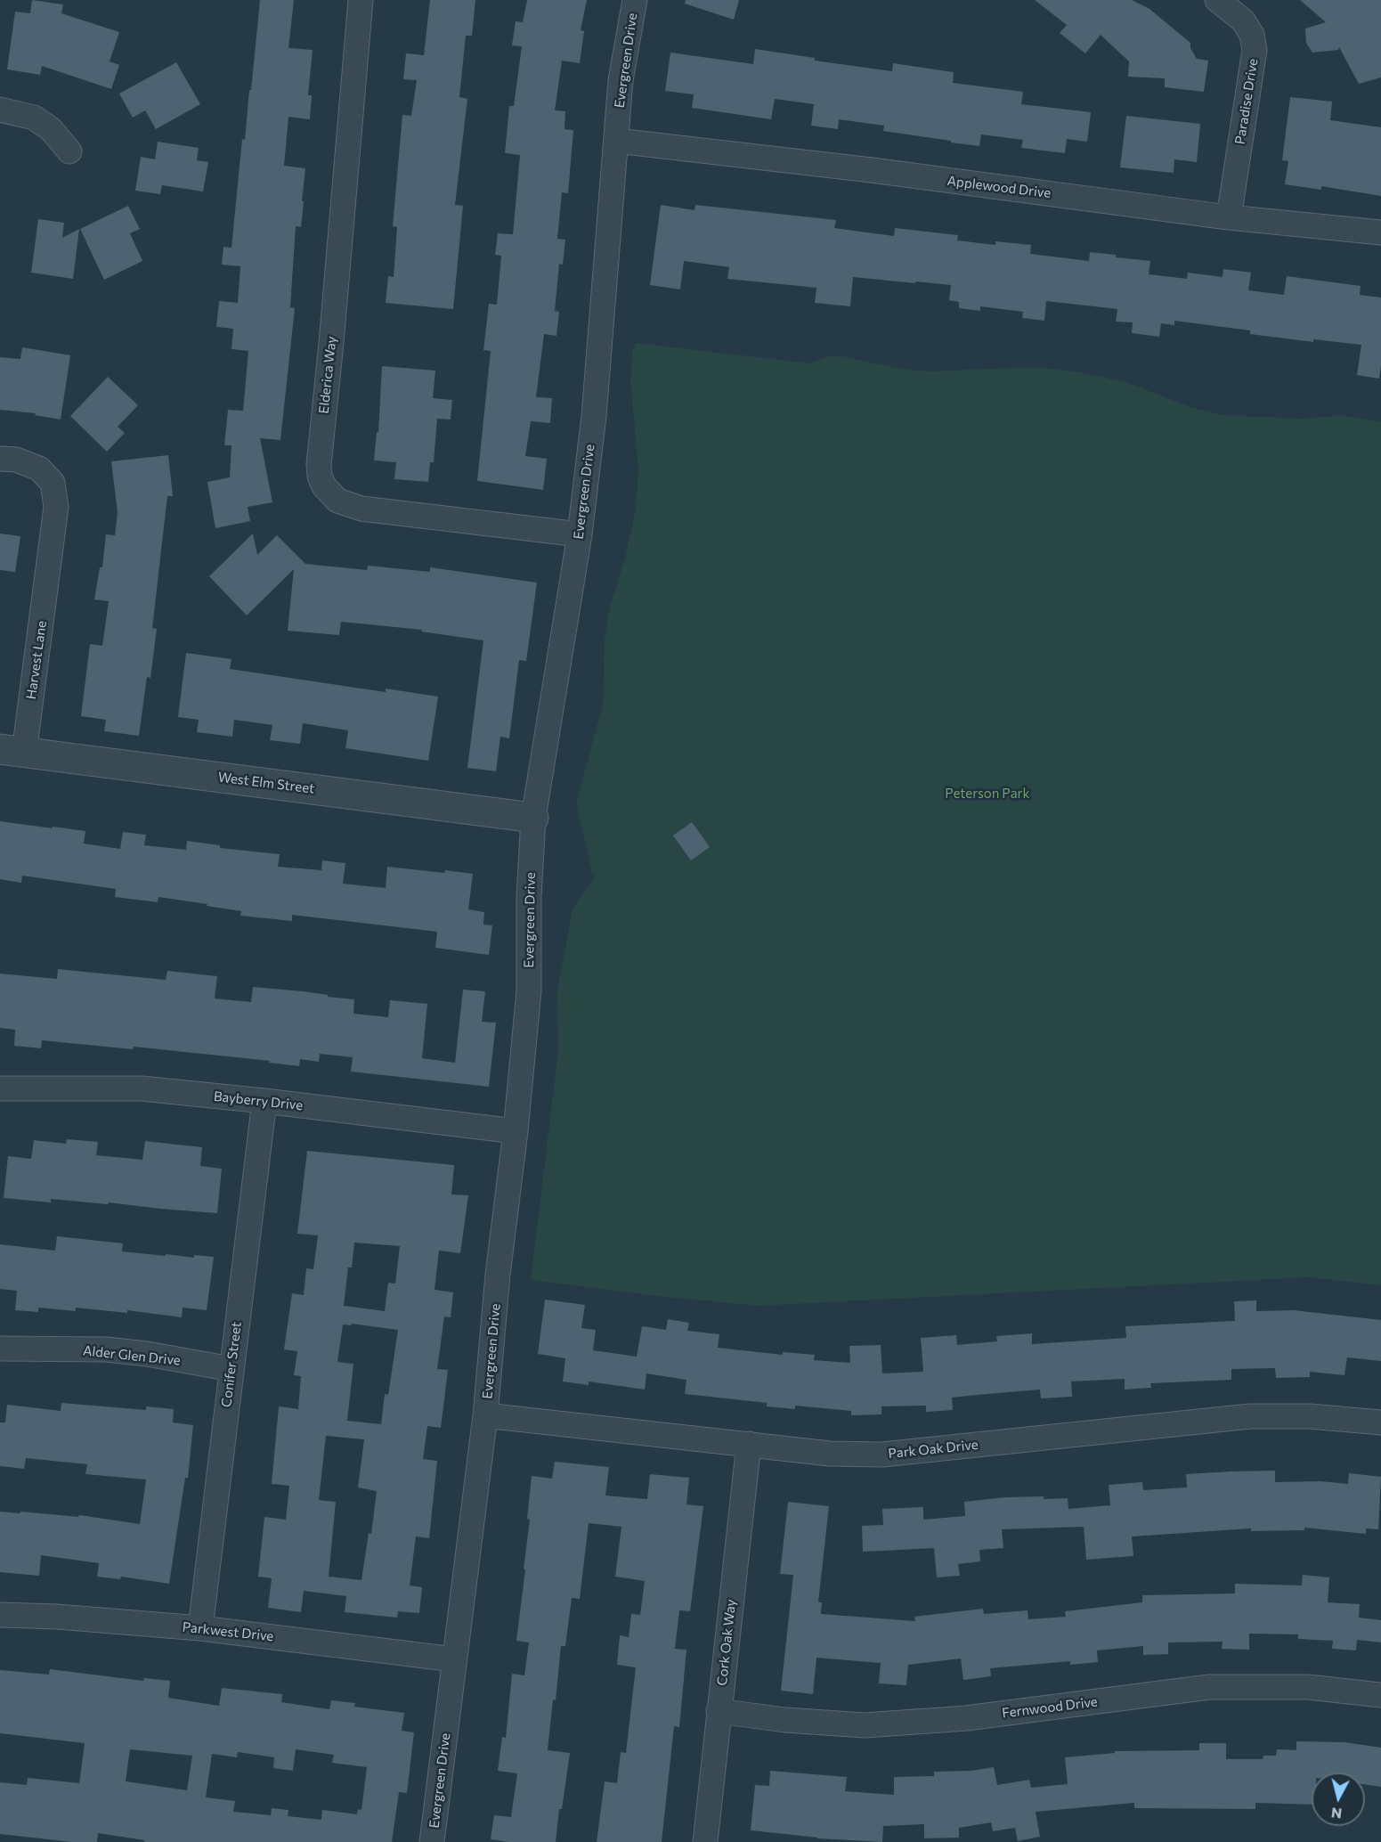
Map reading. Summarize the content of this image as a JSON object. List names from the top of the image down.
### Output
{
  "streets": {
    "street": [
      "Evergreen Drive",
      "Paradise Drive",
      "Applewood Drive",
      "Elderica Way",
      "Harvest Lane",
      "West Elm Street",
      "Bayberry Drive",
      "Alder Glen Drive",
      "Conifer Street",
      "Park Oak Drive",
      "Parkwest Drive",
      "Cork Oak Way",
      "Fernwood Drive"
    ]
  },
  "crossings": [
    ["Evergreen Drive", "Applewood Drive"],
    ["Evergreen Drive", "Elderica Way"],
    ["Evergreen Drive", "West Elm Street"],
    ["Evergreen Drive", "Bayberry Drive"],
    ["Evergreen Drive", "Park Oak Drive"],
    ["Evergreen Drive", "Parkwest Drive"],
    ["Paradise Drive", "Applewood Drive"],
    ["Harvest Lane", "West Elm Street"],
    ["Bayberry Drive", "Conifer Street"],
    ["Alder Glen Drive", "Conifer Street"],
    ["Conifer Street", "Parkwest Drive"],
    ["Park Oak Drive", "Cork Oak Way"],
    ["Cork Oak Way", "Fernwood Drive"]
  ],
  "parks": ["Peterson Park"],
  "north": "bottom"
}
